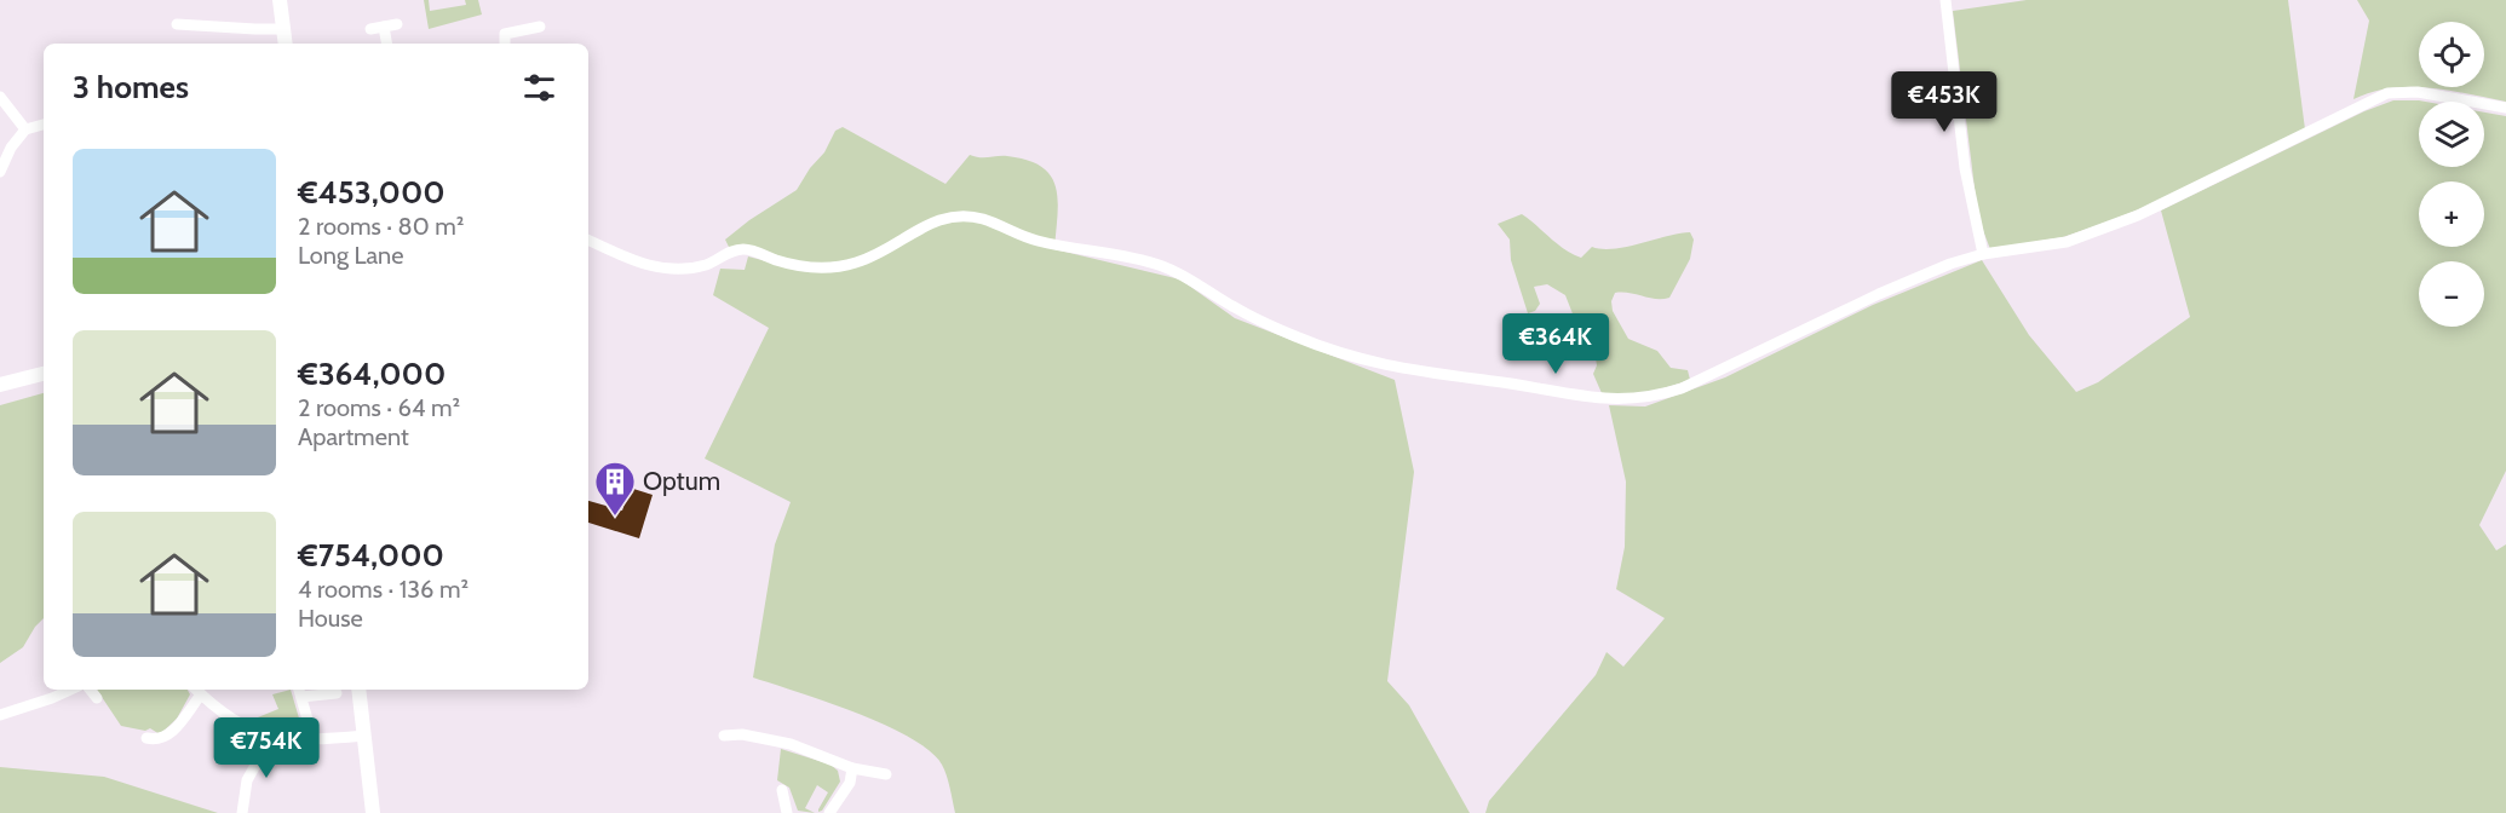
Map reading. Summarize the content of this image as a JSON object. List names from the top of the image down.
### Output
{
  "places": {
    "building": ["Optum"]
  },
  "page": {
    "map_buttons": ["+", "−"],
    "heading": "3 homes",
    "price": ["€453K", "€364K", "€754K"],
    "list": [
      {
        "name": "€453,000",
        "note": "2 rooms · 80 m² · Long Lane"
      },
      {
        "name": "€364,000",
        "note": "2 rooms · 64 m² · Apartment"
      },
      {
        "name": "€754,000",
        "note": "4 rooms · 136 m² · House"
      }
    ]
  }
}
